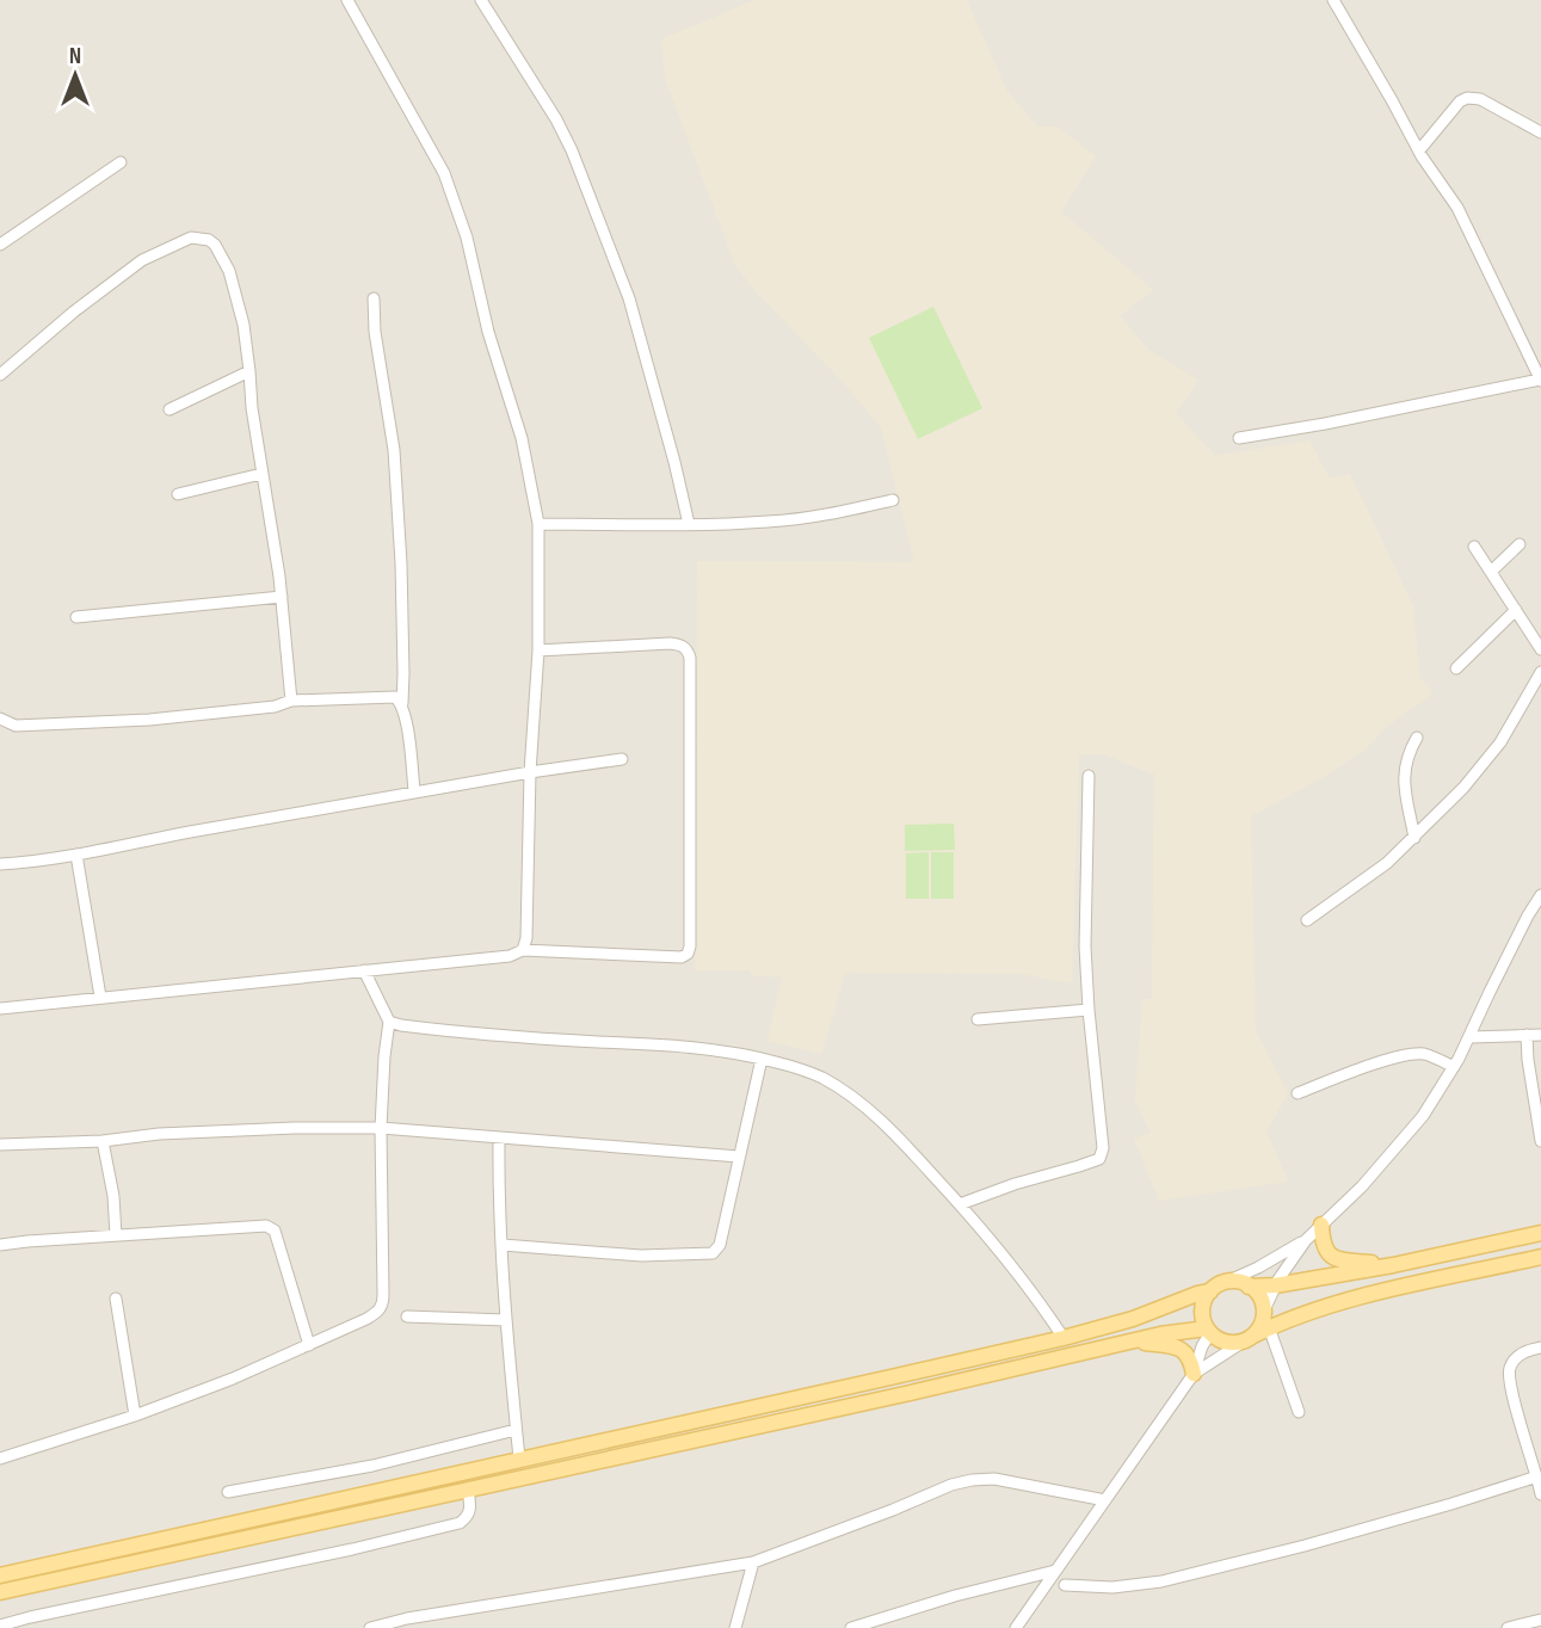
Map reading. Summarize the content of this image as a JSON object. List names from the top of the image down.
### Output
{
  "north": "top"
}
